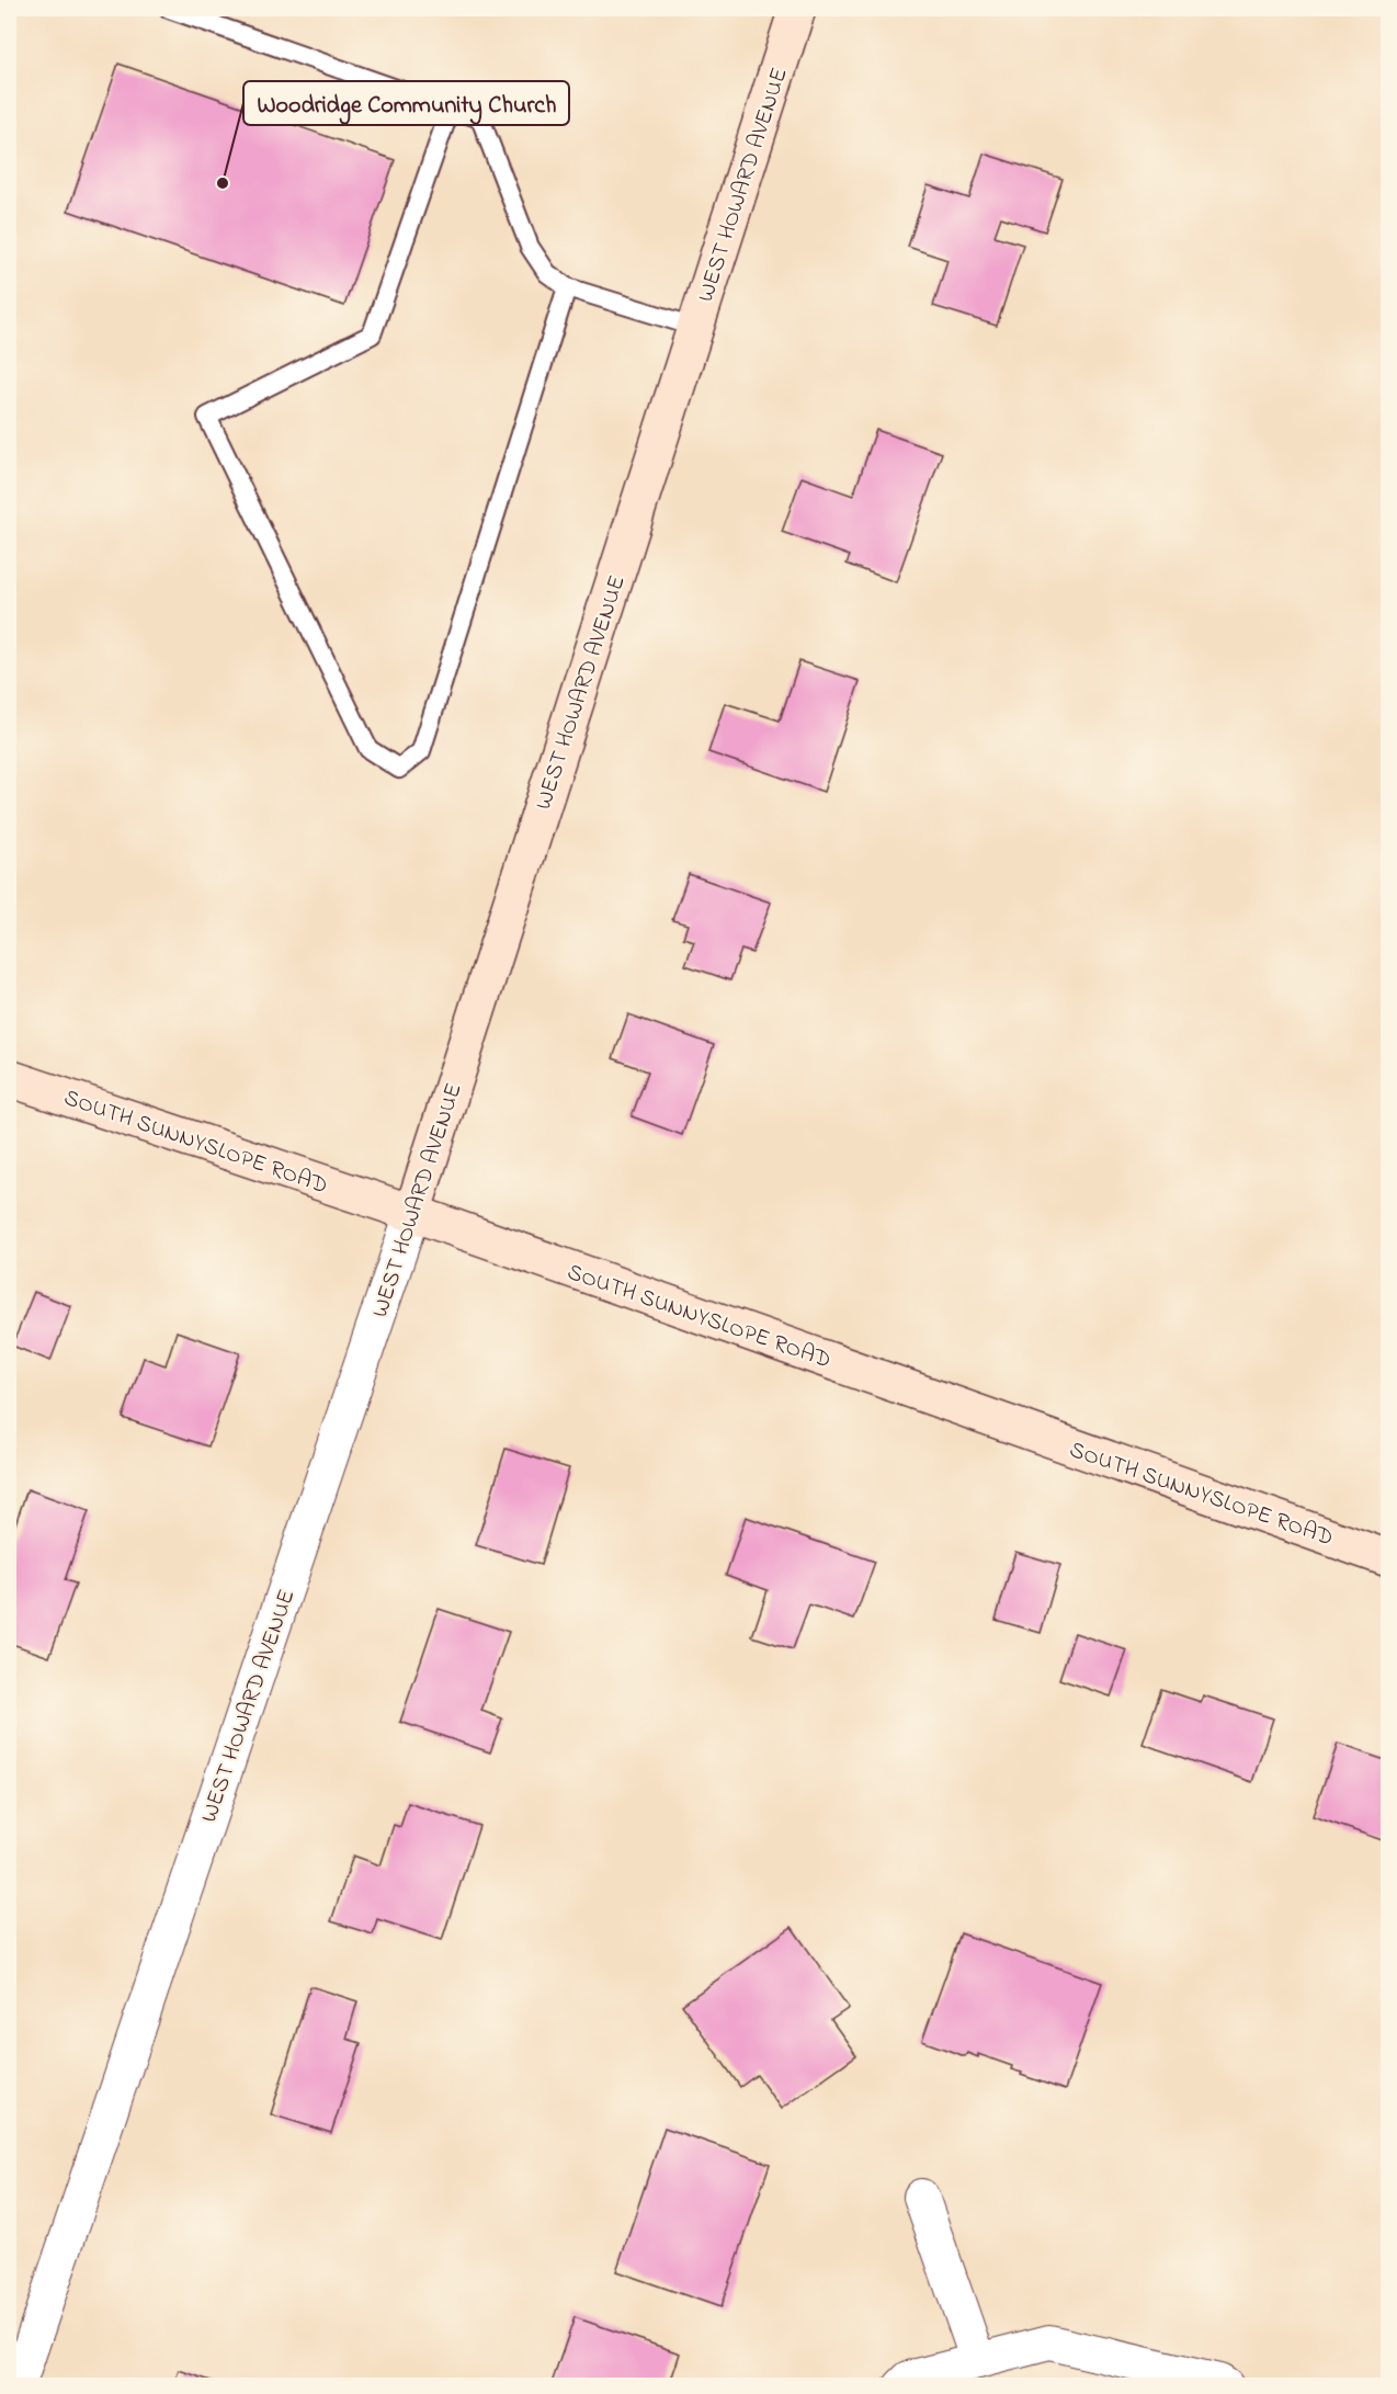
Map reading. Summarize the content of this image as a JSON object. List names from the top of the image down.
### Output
{
  "streets": {
    "street": ["WEST HOWARD AVENUE", "SOUTH SUNNYSLOPE ROAD"]
  },
  "crossings": [
    ["WEST HOWARD AVENUE", "SOUTH SUNNYSLOPE ROAD"]
  ],
  "places": ["Woodridge Community Church"]
}
